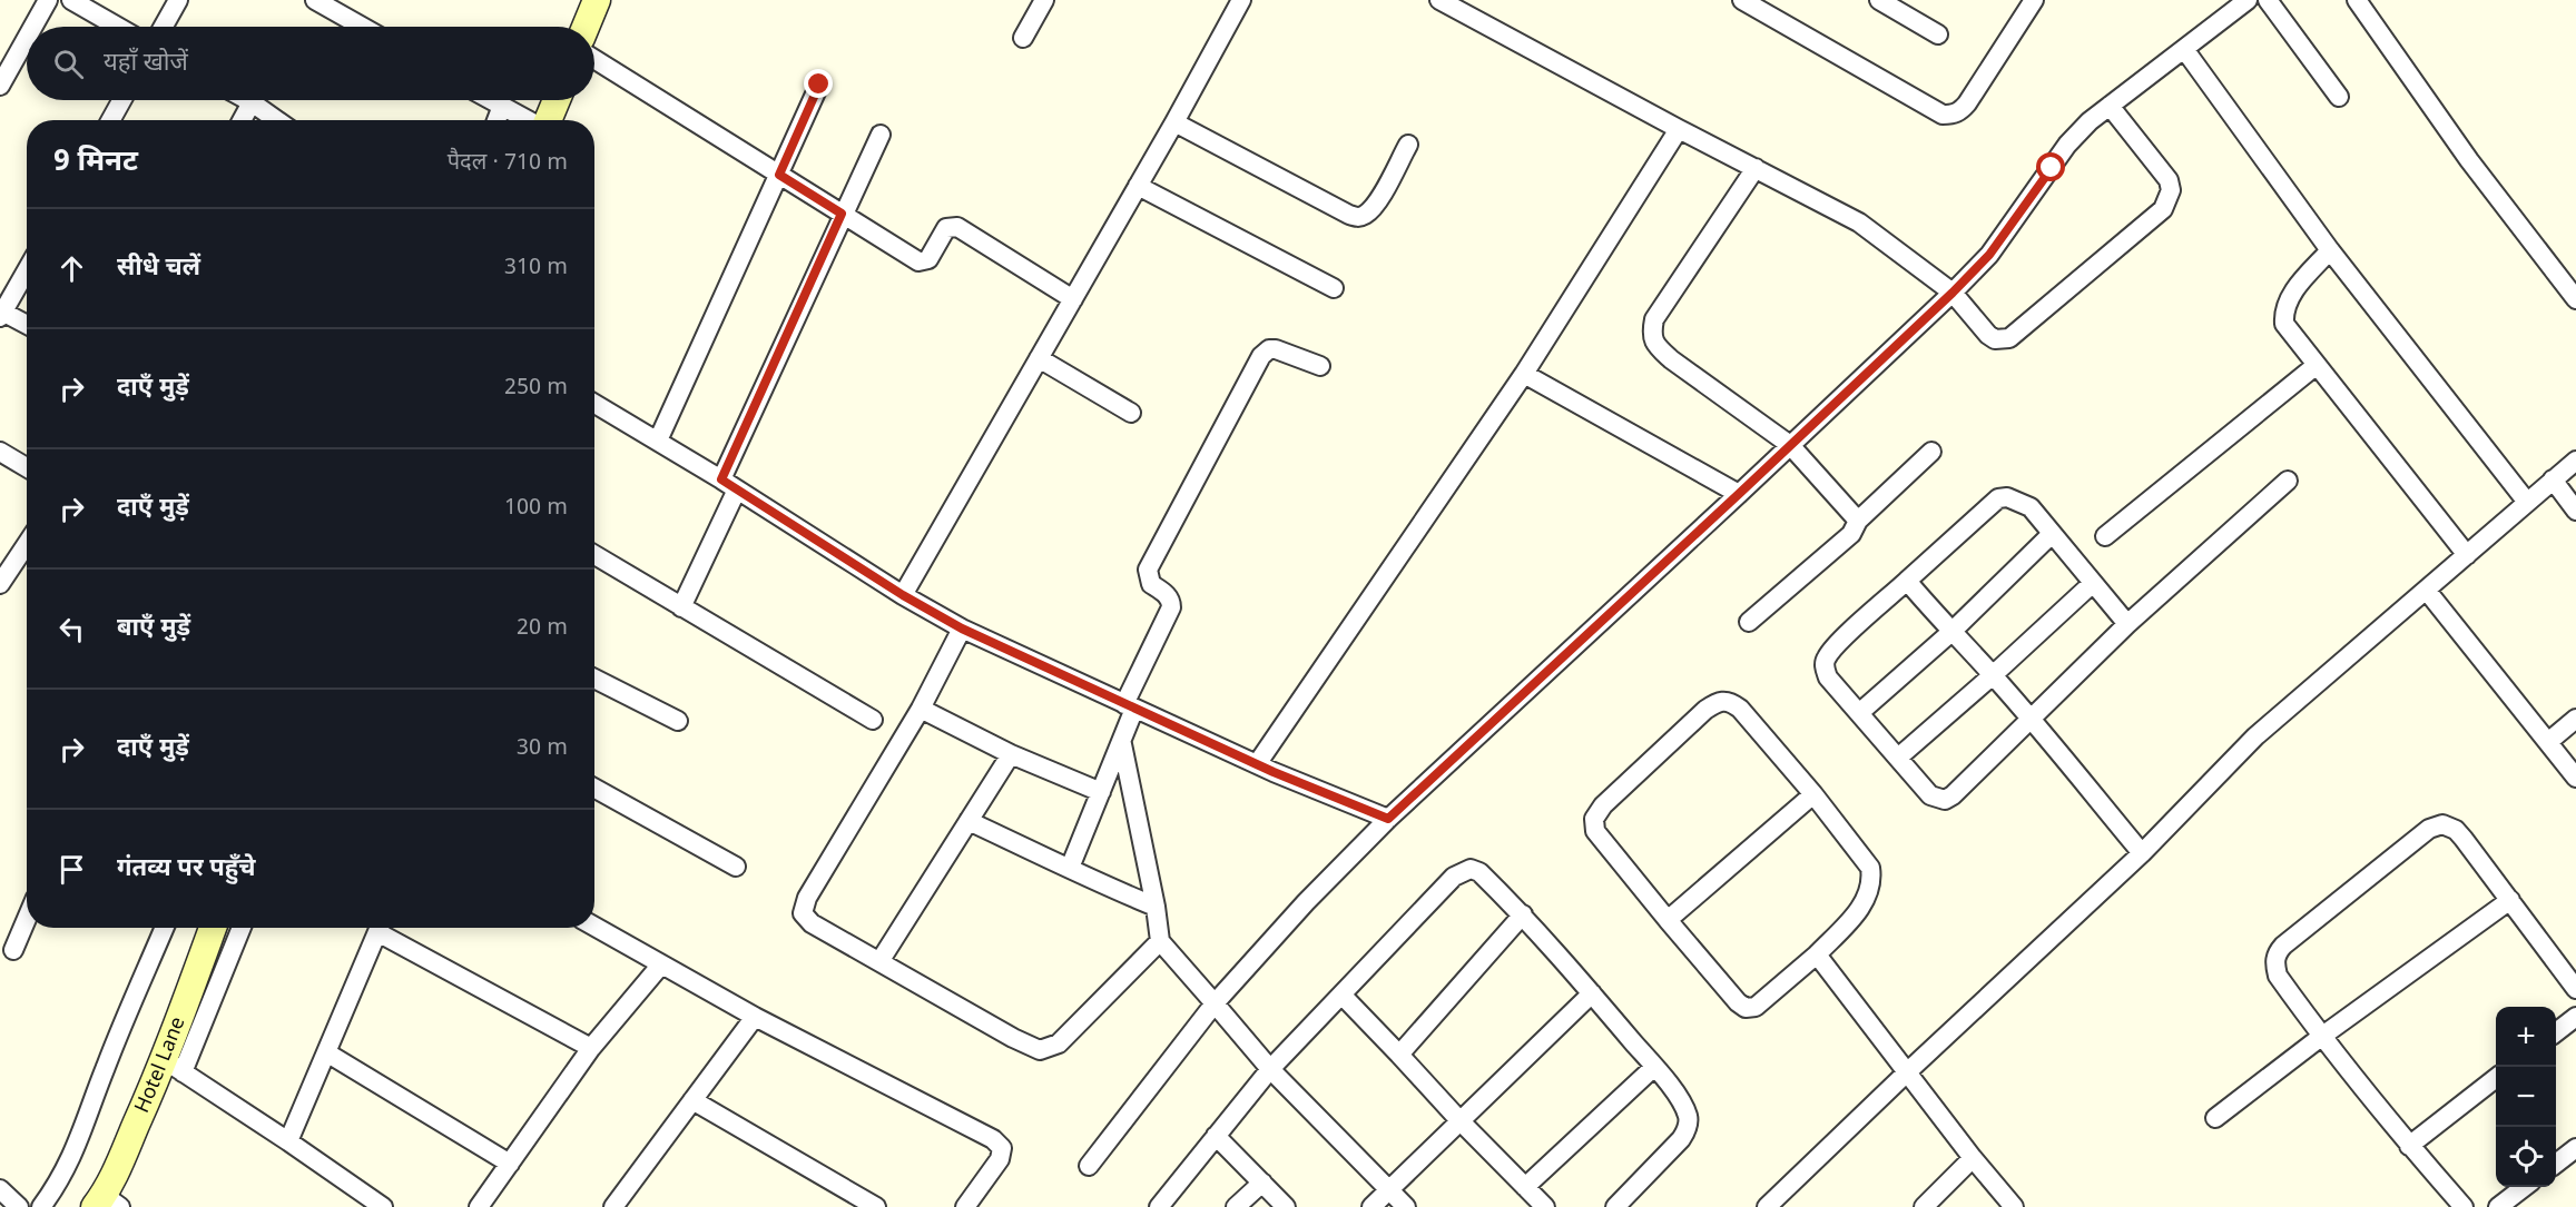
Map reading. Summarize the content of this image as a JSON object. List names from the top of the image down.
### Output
{
  "streets": {
    "street": ["Hotel Lane"]
  },
  "page": {
    "search": "यहाँ खोजें",
    "heading": ["9 मिनट", "पैदल · 710 m"],
    "list": [
      ["सीधे चलें", "310 m"],
      ["दाएँ मुड़ें", "250 m"],
      ["दाएँ मुड़ें", "100 m"],
      ["बाएँ मुड़ें", "20 m"],
      ["दाएँ मुड़ें", "30 m"],
      "गंतव्य पर पहुँचे"
    ],
    "map_buttons": ["+", "−"]
  }
}
